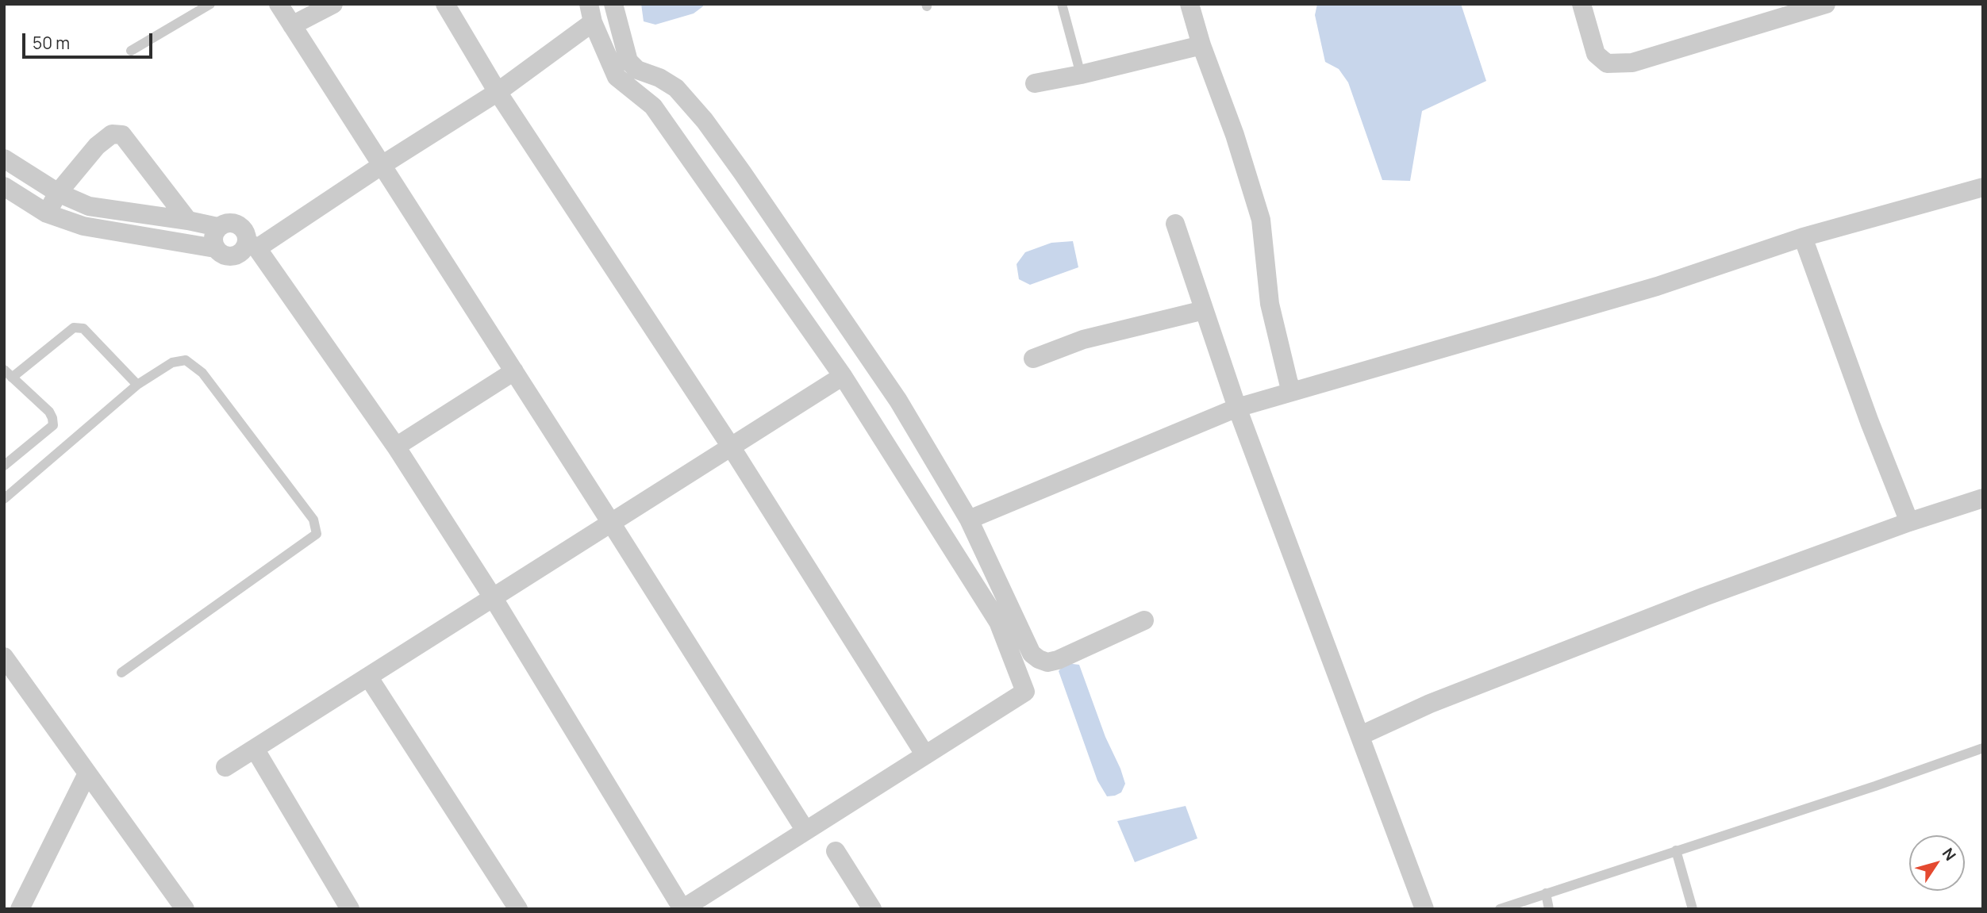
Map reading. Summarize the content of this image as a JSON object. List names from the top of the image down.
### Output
{
  "scale_bar": "50 m",
  "north": "top right"
}
